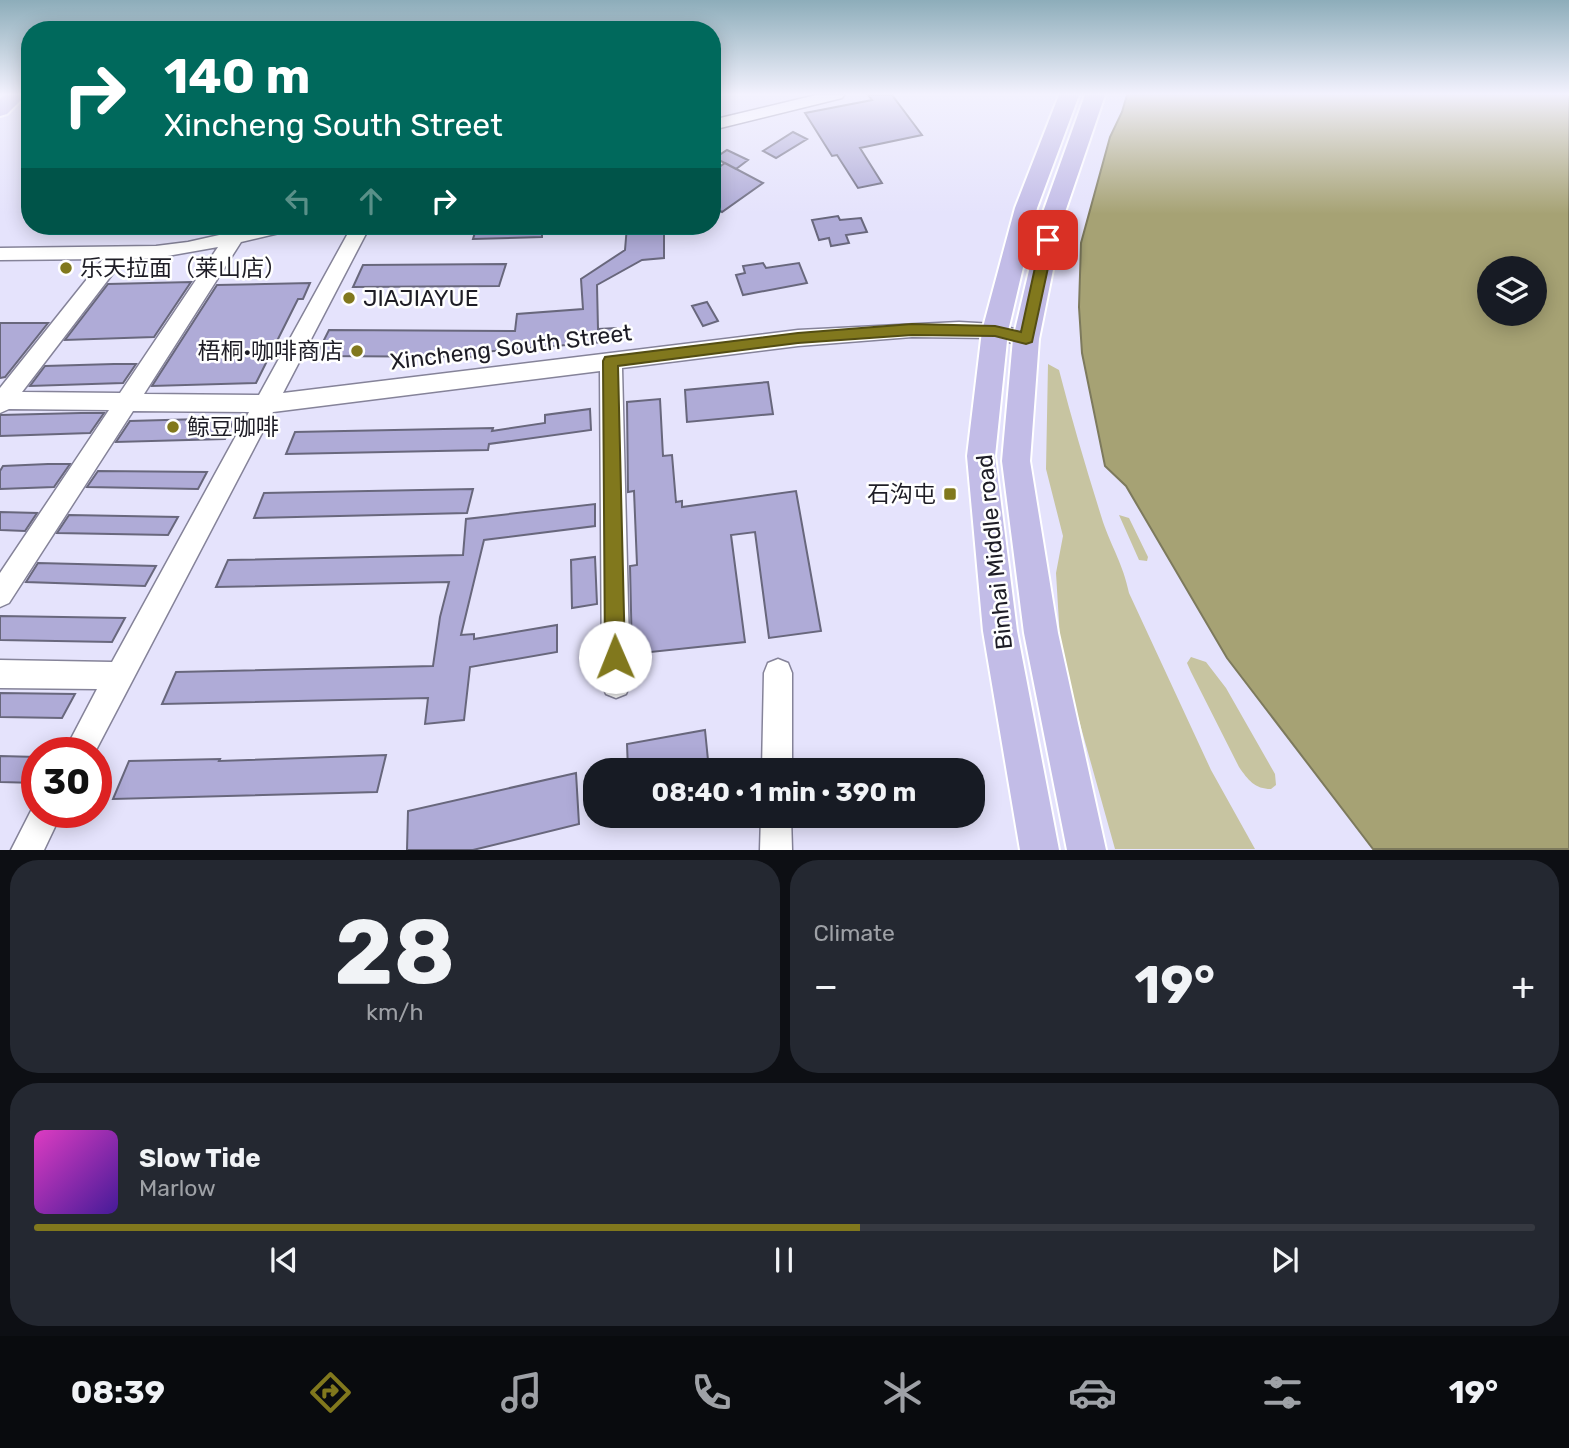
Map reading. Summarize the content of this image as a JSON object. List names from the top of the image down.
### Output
{
  "streets": {
    "main road": ["Binhai Middle road"],
    "street": ["Xincheng South Street"]
  },
  "crossings": [
    ["Xincheng South Street", "Binhai Middle road"]
  ],
  "places": {
    "other": [
      "乐天拉面（莱山店）",
      "JIAJIAYUE",
      "梧桐·咖啡商店",
      "鲸豆咖啡"
    ],
    "transit": ["石沟屯"]
  },
  "page": {
    "turn": ["140 m", "Xincheng South Street"],
    "limit": "30",
    "trip": "08:40 · 1 min · 390 m",
    "tile": [
      ["28", "km/h"],
      "Climate"
    ],
    "heat": ["−", "19°", "+"],
    "song": ["Slow Tide", "Marlow"],
    "tabs": ["08:39", "19°"]
  }
}
